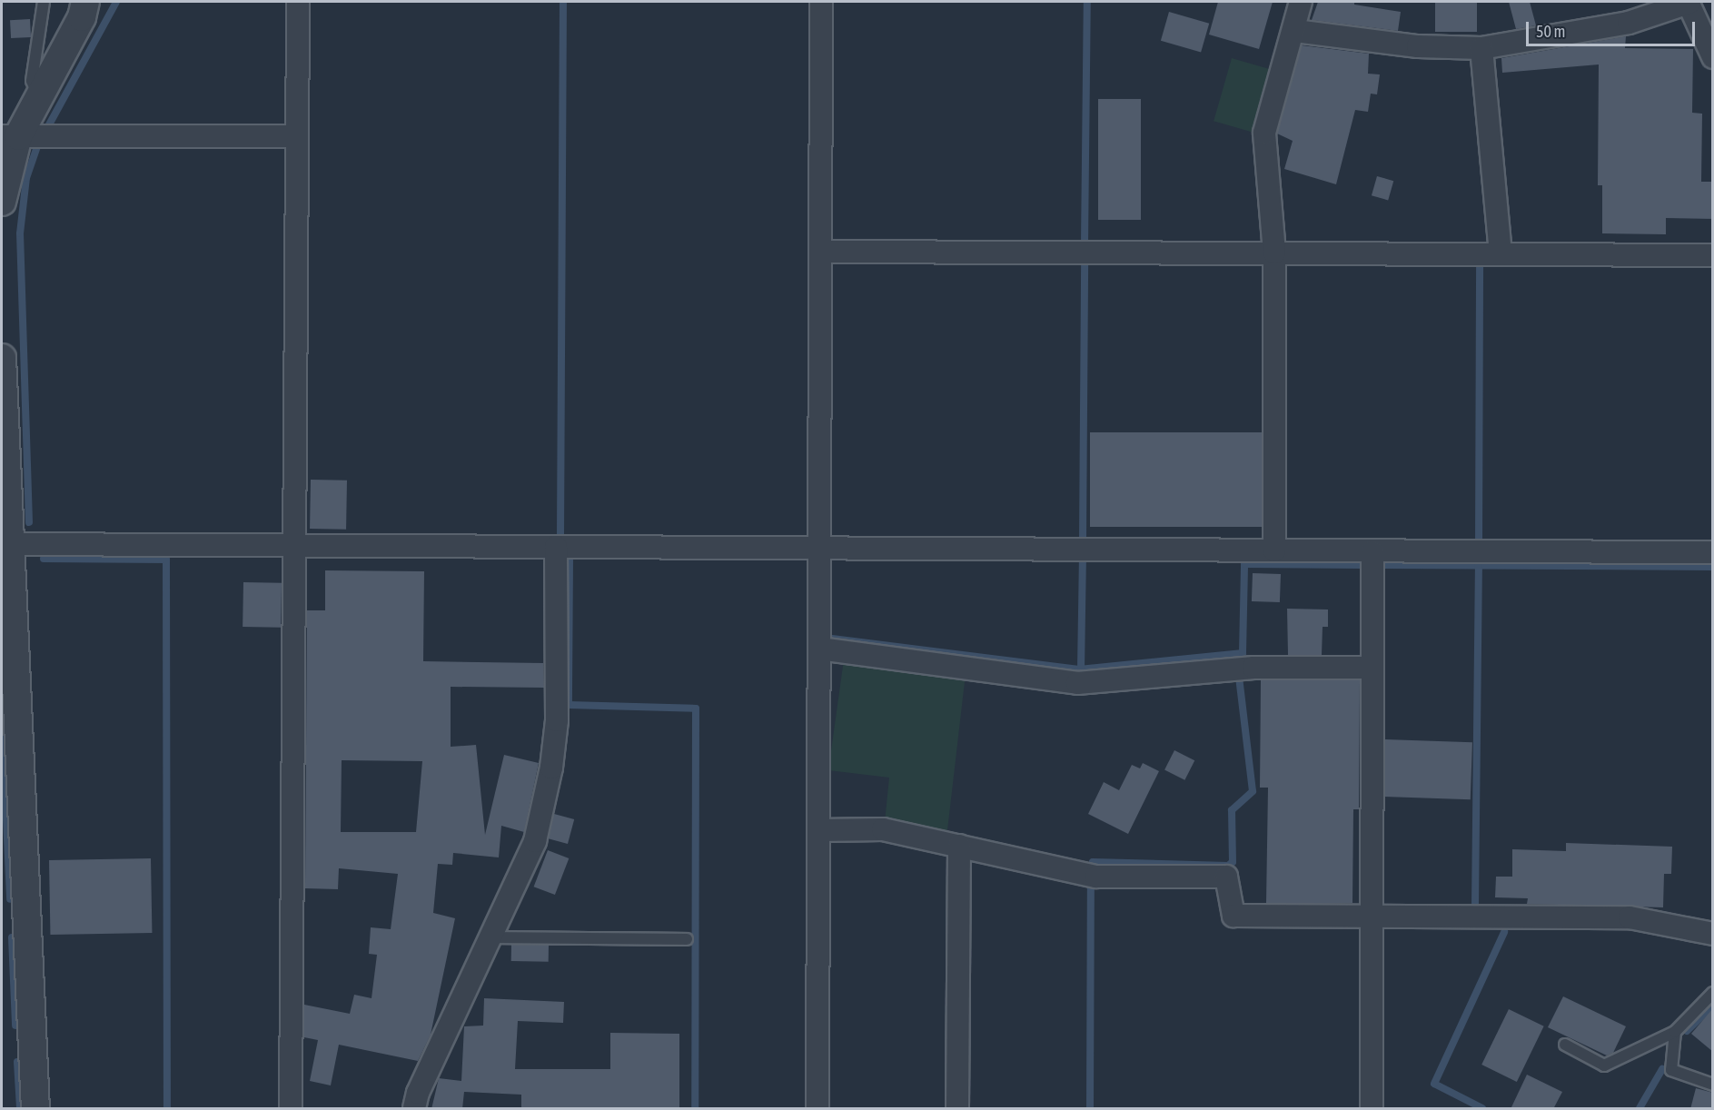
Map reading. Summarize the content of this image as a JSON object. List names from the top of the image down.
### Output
{
  "scale_bar": "50 m"
}
